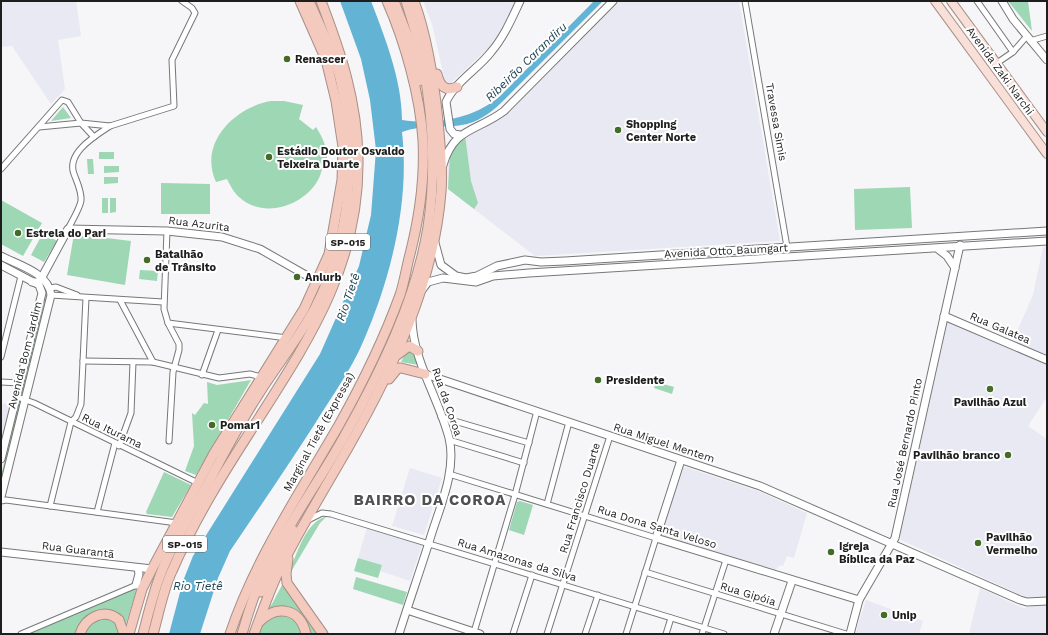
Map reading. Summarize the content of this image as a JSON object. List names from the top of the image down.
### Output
{
  "streets": {
    "highway": ["SP-015", "Marginal Tietê (Expressa)"],
    "main road": ["Avenida Zaki Narchi"],
    "street": [
      "Travessa Simis",
      "Rua Azurita",
      "Avenida Otto Baumgart",
      "Rua Galatea",
      "Avenida Bom Jardim",
      "Rua da Coroa",
      "Rua Iturama",
      "Rua Miguel Mentem",
      "Rua José Bernardo Pinto",
      "Rua Francisco Duarte",
      "Rua Dona Santa Veloso",
      "Rua Guarantã",
      "Rua Amazonas da Silva",
      "Rua Gipóia"
    ]
  },
  "crossings": [
    ["Travessa Simis", "Avenida Otto Baumgart"],
    ["Avenida Otto Baumgart", "Rua José Bernardo Pinto"],
    ["Rua Galatea", "Rua José Bernardo Pinto"],
    ["Avenida Bom Jardim", "Rua Iturama"],
    ["Rua da Coroa", "Rua Miguel Mentem"],
    ["Rua da Coroa", "Rua Dona Santa Veloso"],
    ["Rua da Coroa", "Rua Amazonas da Silva"],
    ["Rua Miguel Mentem", "Rua José Bernardo Pinto"],
    ["Rua Miguel Mentem", "Rua Francisco Duarte"],
    ["Rua José Bernardo Pinto", "Rua Dona Santa Veloso"],
    ["Rua Francisco Duarte", "Rua Dona Santa Veloso"],
    ["Rua Francisco Duarte", "Rua Amazonas da Silva"]
  ],
  "districts": ["BAIRRO DA COROA"],
  "water": ["Ribeirão Carandiru", "Rio Tietê"],
  "places": [
    "Renascer",
    "Shopping Center Norte",
    "Estádio Doutor Osvaldo Teixeira Duarte",
    "Estrela do Pari",
    "Batalhão de Trânsito",
    "Anlurb",
    "Presidente",
    "Pavilhão Azul",
    "Pomar1",
    "Pavilhão branco",
    "Pavilhão Vermelho",
    "Igreja Bíblica da Paz",
    "Unip"
  ]
}
